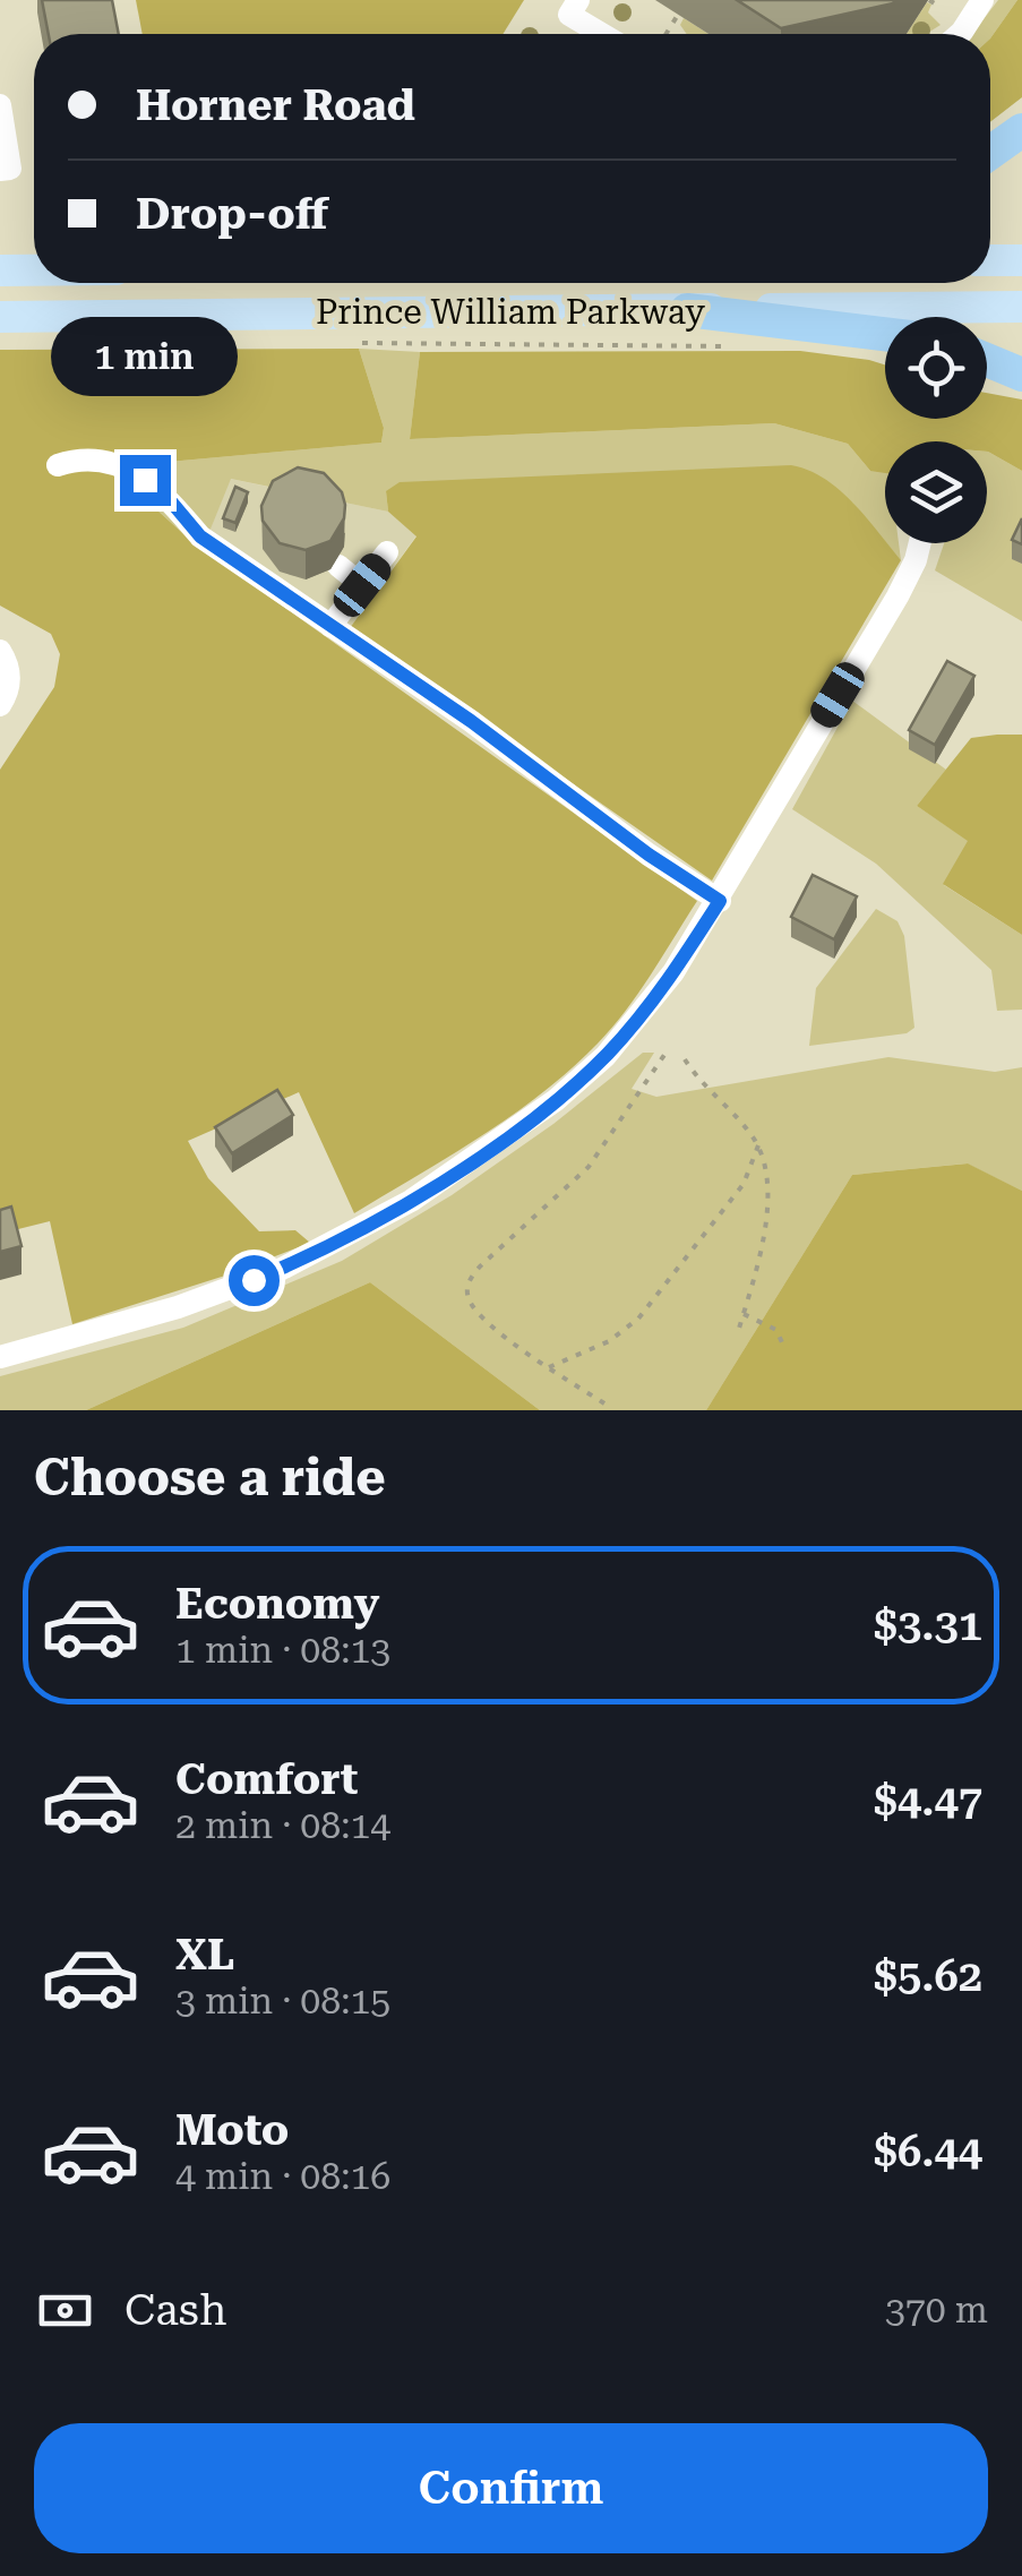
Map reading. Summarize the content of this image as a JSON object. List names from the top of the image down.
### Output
{
  "streets": {
    "main road": ["Prince William Parkway"]
  },
  "page": {
    "banner": ["Horner Road", "Drop-off"],
    "bubble": "1 min",
    "heading": "Choose a ride",
    "list": [
      {
        "name": "Economy",
        "note": "1 min · 08:13",
        "value": "$3.31"
      },
      {
        "name": "Comfort",
        "note": "2 min · 08:14",
        "value": "$4.47"
      },
      {
        "name": "XL",
        "note": "3 min · 08:15",
        "value": "$5.62"
      },
      {
        "name": "Moto",
        "note": "4 min · 08:16",
        "value": "$6.44"
      }
    ],
    "pay": ["Cash", "370 m"],
    "buttons": "Confirm"
  }
}
